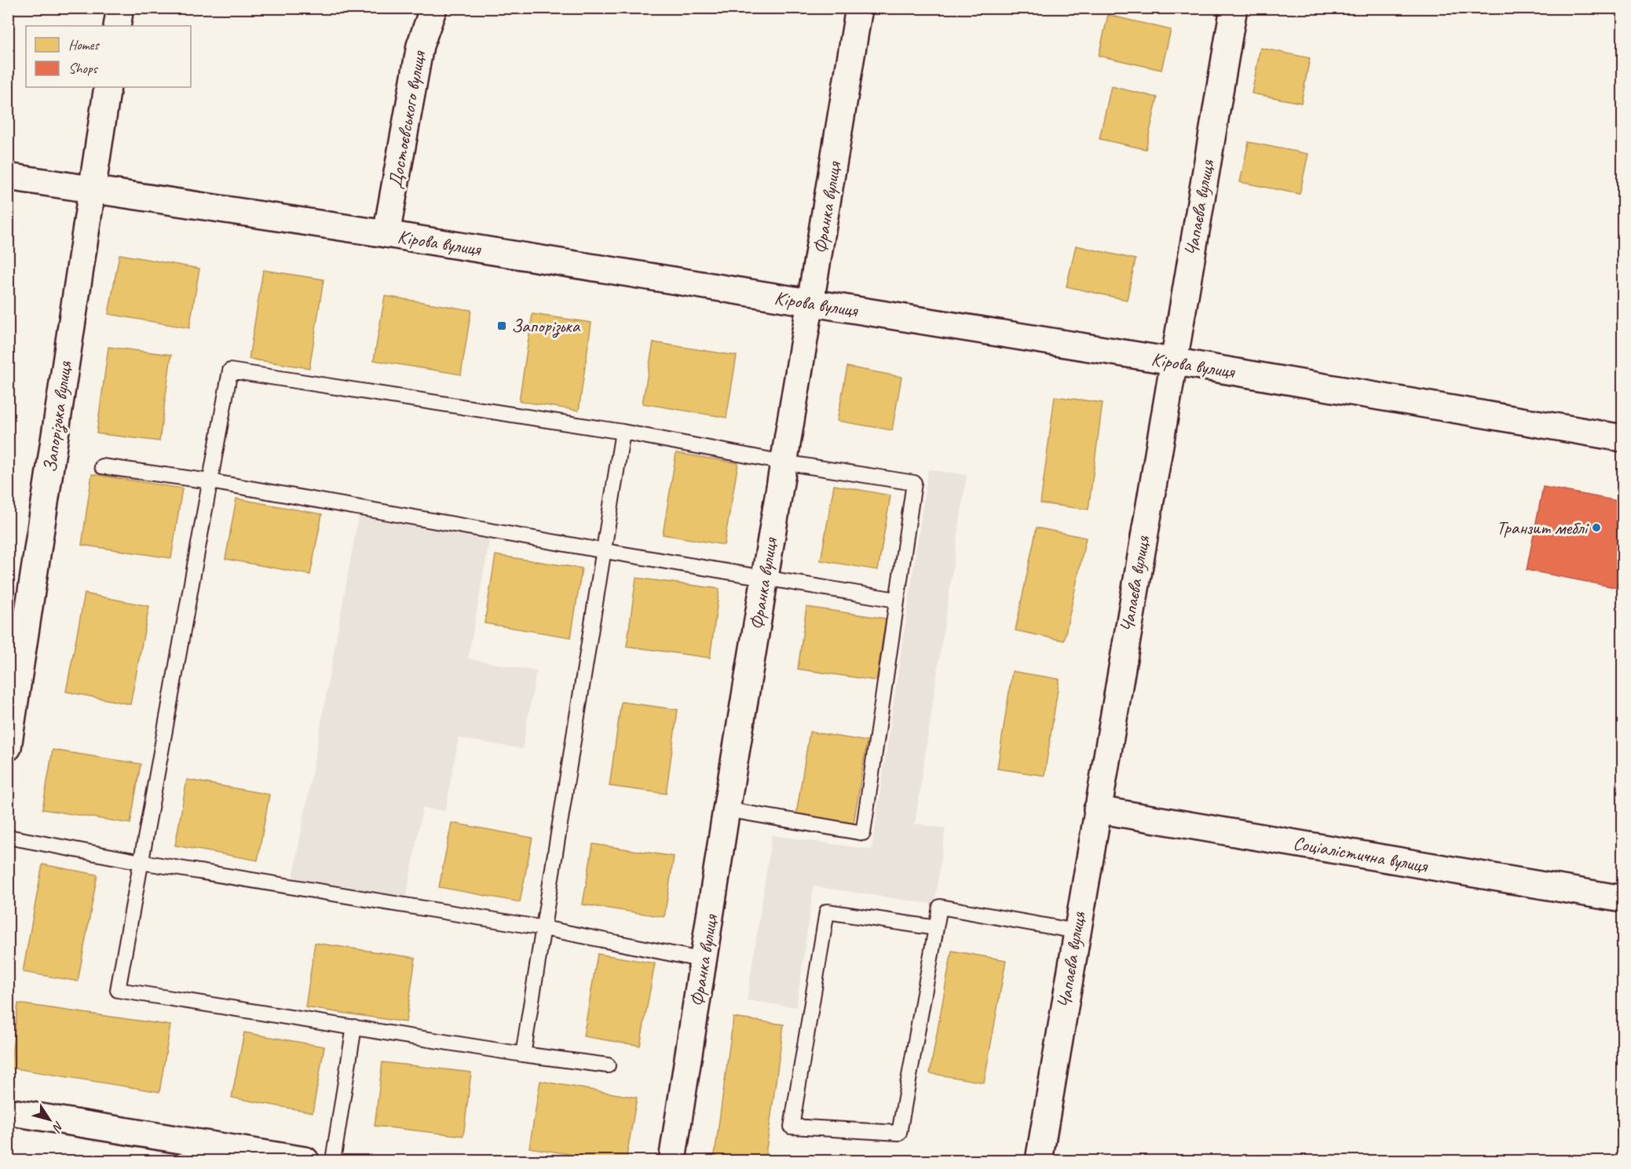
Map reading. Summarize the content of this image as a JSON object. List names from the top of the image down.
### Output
{
  "streets": {
    "street": [
      "Достоєвського вулиця",
      "Франка вулиця",
      "Чапаєва вулиця",
      "Кірова вулиця",
      "Запорізька вулиця",
      "Соціалістична вулиця"
    ]
  },
  "crossings": [
    ["Достоєвського вулиця", "Кірова вулиця"],
    ["Франка вулиця", "Кірова вулиця"],
    ["Чапаєва вулиця", "Кірова вулиця"],
    ["Чапаєва вулиця", "Соціалістична вулиця"],
    ["Кірова вулиця", "Запорізька вулиця"]
  ],
  "places": {
    "transit": ["Запорізька"],
    "other": ["Транзит меблі"]
  },
  "legend": ["Homes", "Shops"],
  "north": "bottom right"
}
